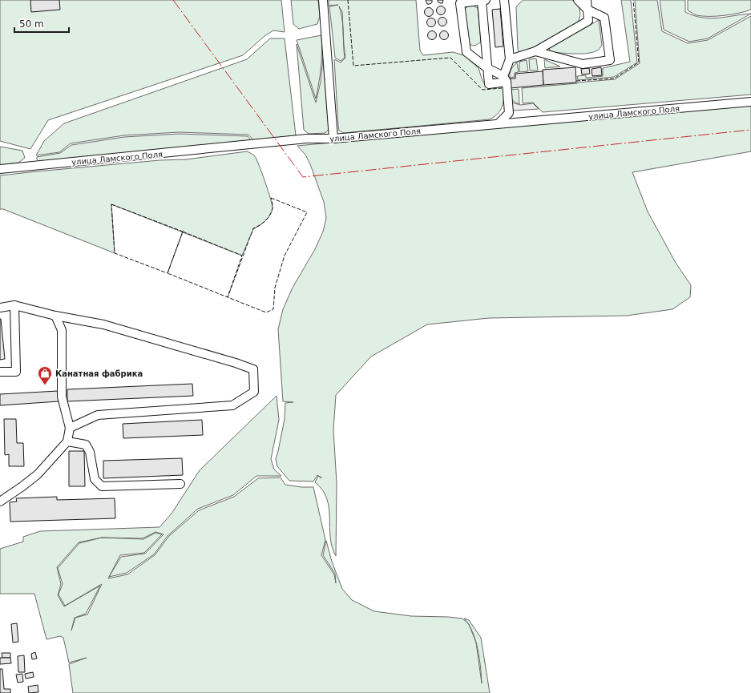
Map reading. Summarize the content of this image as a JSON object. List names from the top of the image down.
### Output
{
  "streets": {
    "street": ["улица Ламского Поля"]
  },
  "places": {
    "shop": ["Канатная фабрика"]
  },
  "scale_bar": "50 m"
}
